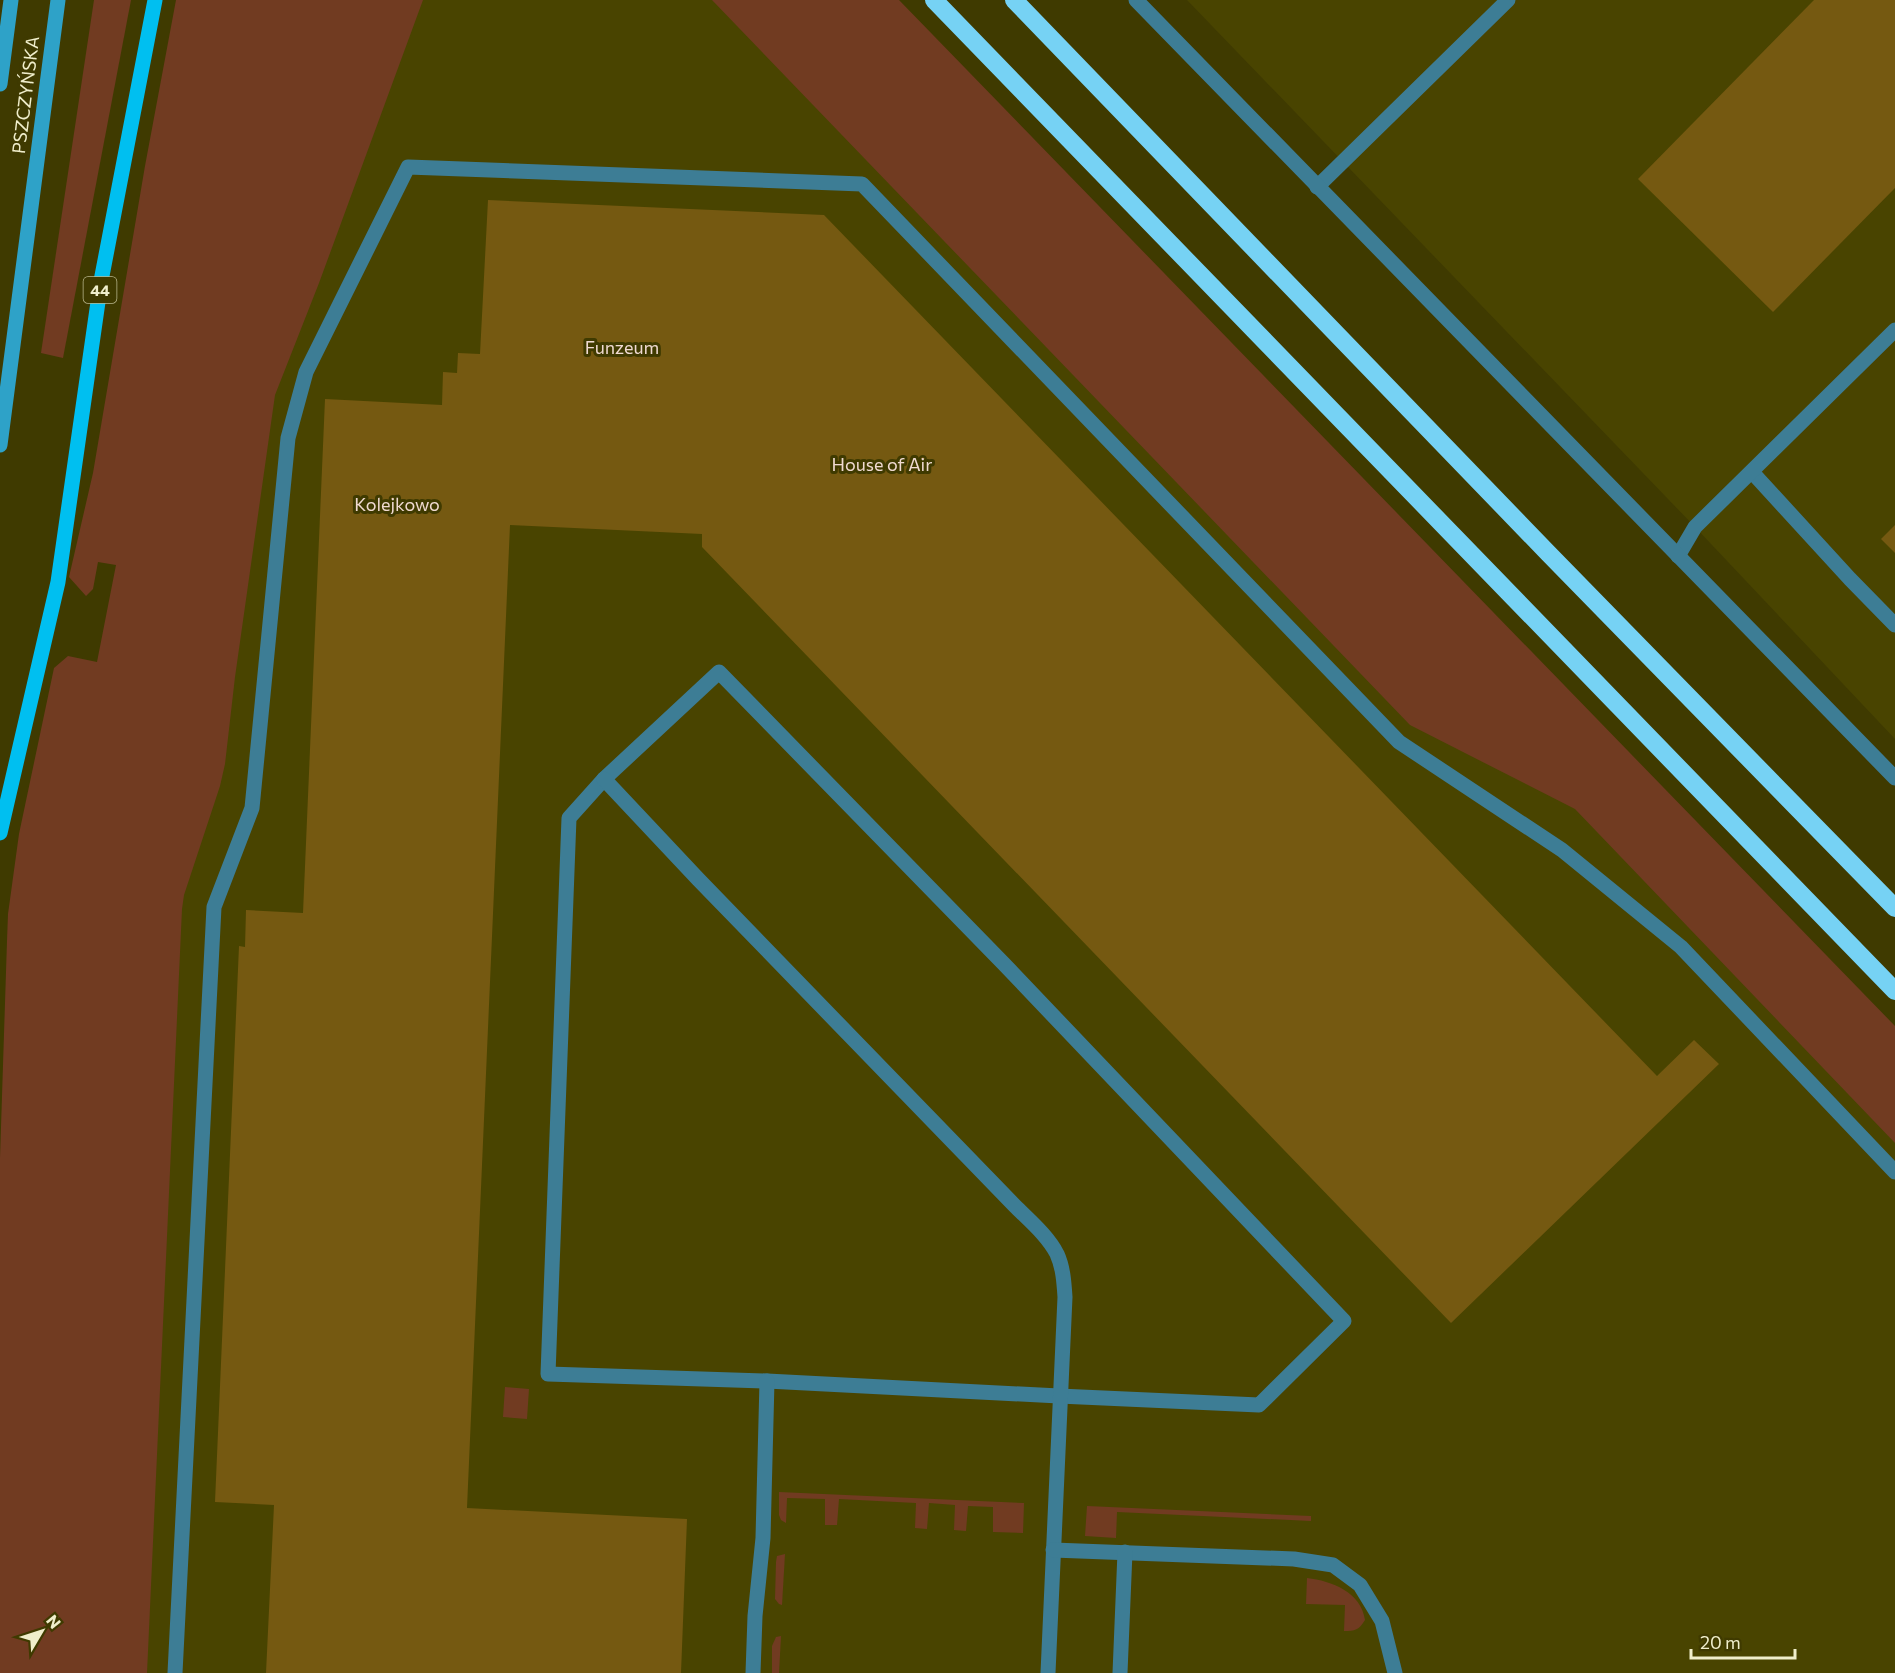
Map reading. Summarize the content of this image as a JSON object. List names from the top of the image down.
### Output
{
  "streets": {
    "main road": ["PSZCZYŃSKA", "44"]
  },
  "parks": ["Funzeum", "House of Air", "Kolejkowo"],
  "scale_bar": "20 m",
  "north": "top right"
}
